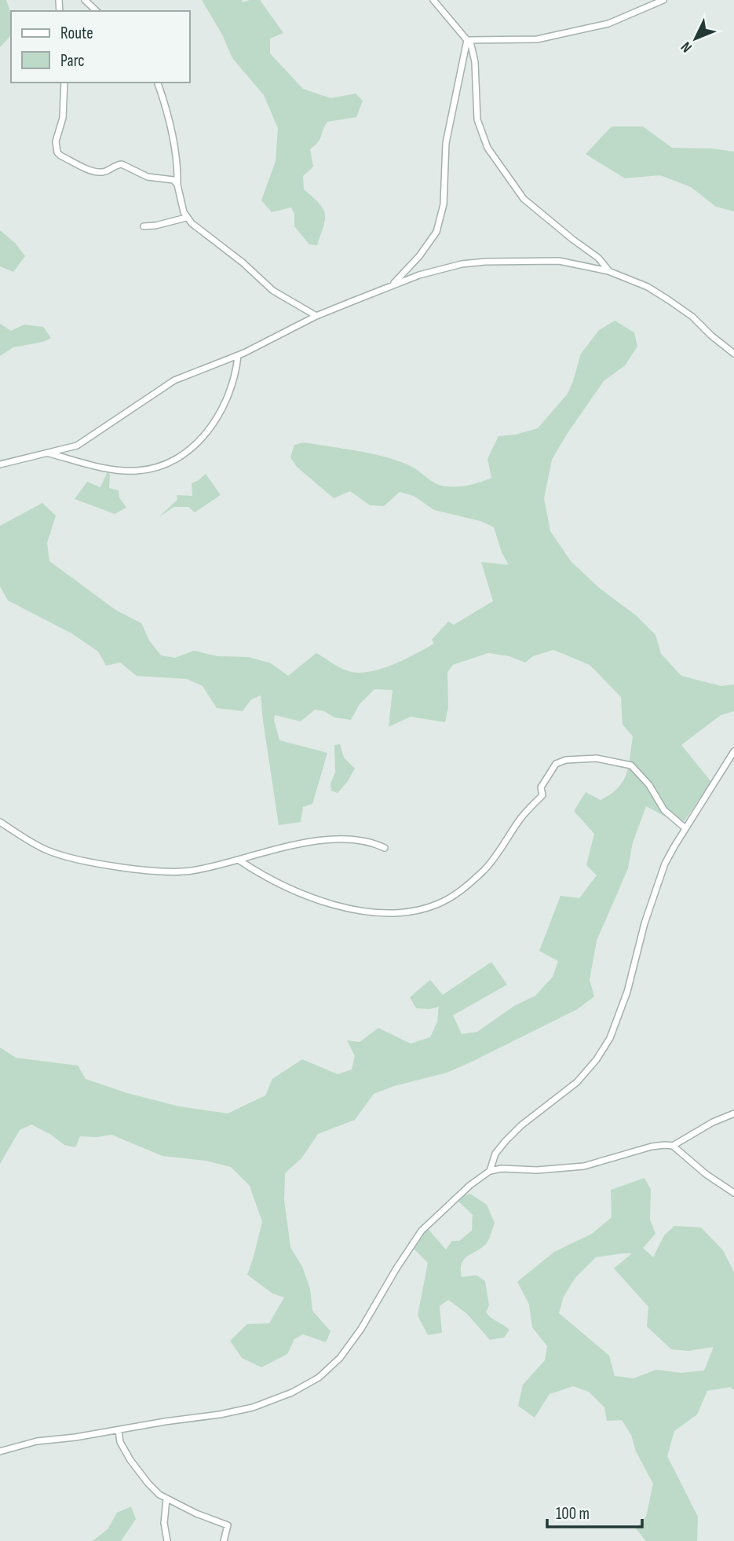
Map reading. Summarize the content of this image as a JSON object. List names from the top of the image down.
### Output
{
  "legend": ["Route", "Parc"],
  "scale_bar": "100 m",
  "north": "bottom left"
}
